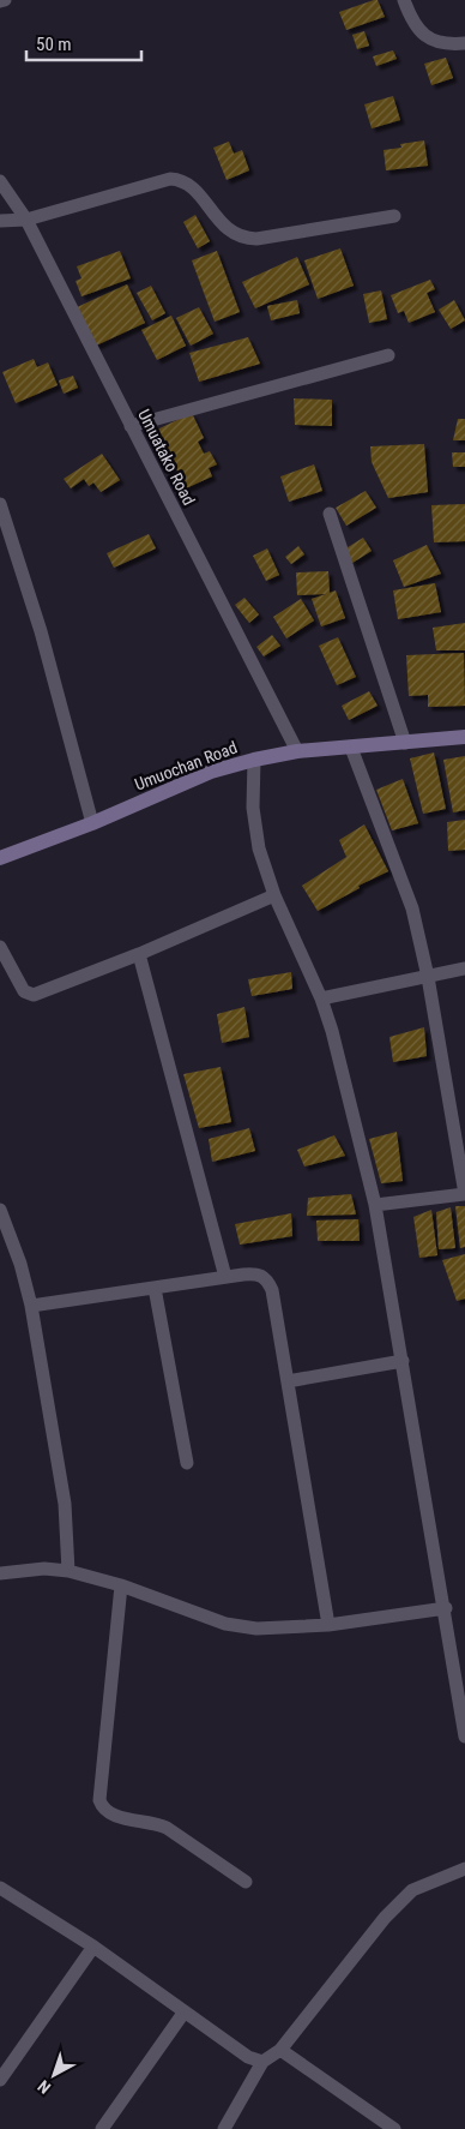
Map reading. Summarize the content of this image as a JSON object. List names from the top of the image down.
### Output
{
  "streets": {
    "street": ["Umuatako Road", "Umuochan Road"]
  },
  "crossings": [
    ["Umuatako Road", "Umuochan Road"]
  ],
  "scale_bar": "50 m",
  "north": "bottom left"
}
